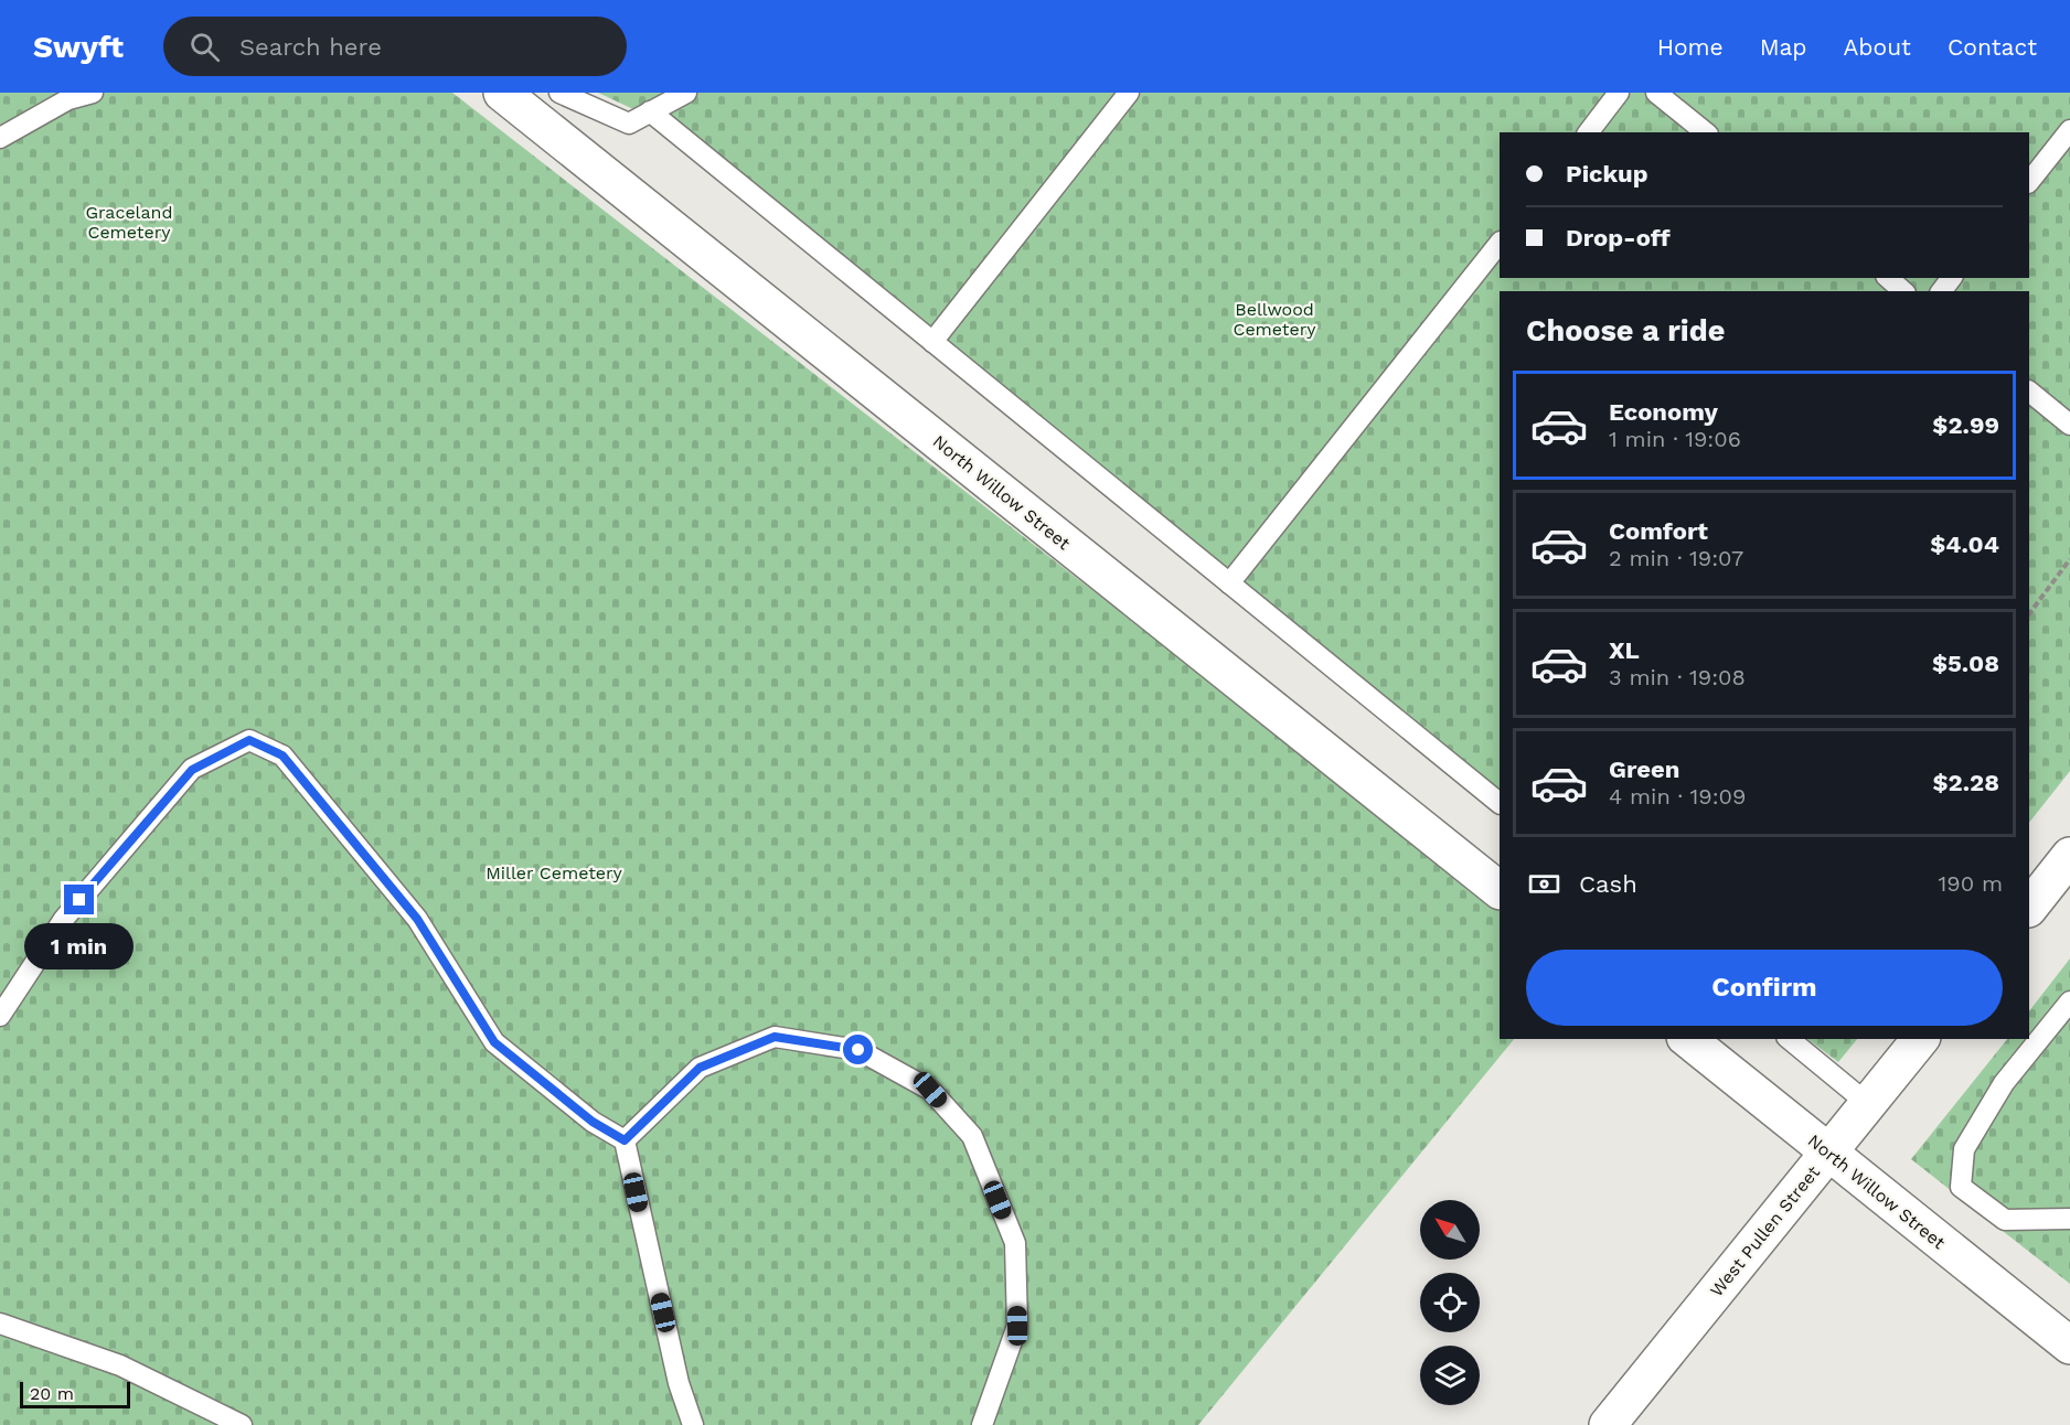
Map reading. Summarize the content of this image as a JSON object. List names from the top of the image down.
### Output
{
  "streets": {
    "street": ["North Willow Street", "West Pullen Street"]
  },
  "crossings": [
    ["North Willow Street", "West Pullen Street"]
  ],
  "parks": ["Graceland Cemetery", "Bellwood Cemetery", "Miller Cemetery"],
  "scale_bar": "20 m",
  "north": "top left",
  "page": {
    "header": "Swyft",
    "search": "Search here",
    "nav": [
      "Home",
      "Map",
      "About",
      "Contact"
    ],
    "banner": ["Pickup", "Drop-off"],
    "heading": "Choose a ride",
    "list": [
      {
        "name": "Economy",
        "note": "1 min · 19:06",
        "value": "$2.99"
      },
      {
        "name": "Comfort",
        "note": "2 min · 19:07",
        "value": "$4.04"
      },
      {
        "name": "XL",
        "note": "3 min · 19:08",
        "value": "$5.08"
      },
      {
        "name": "Green",
        "note": "4 min · 19:09",
        "value": "$2.28"
      }
    ],
    "pay": ["Cash", "190 m"],
    "bubble": "1 min",
    "buttons": "Confirm",
    "scale": "20 m"
  }
}
